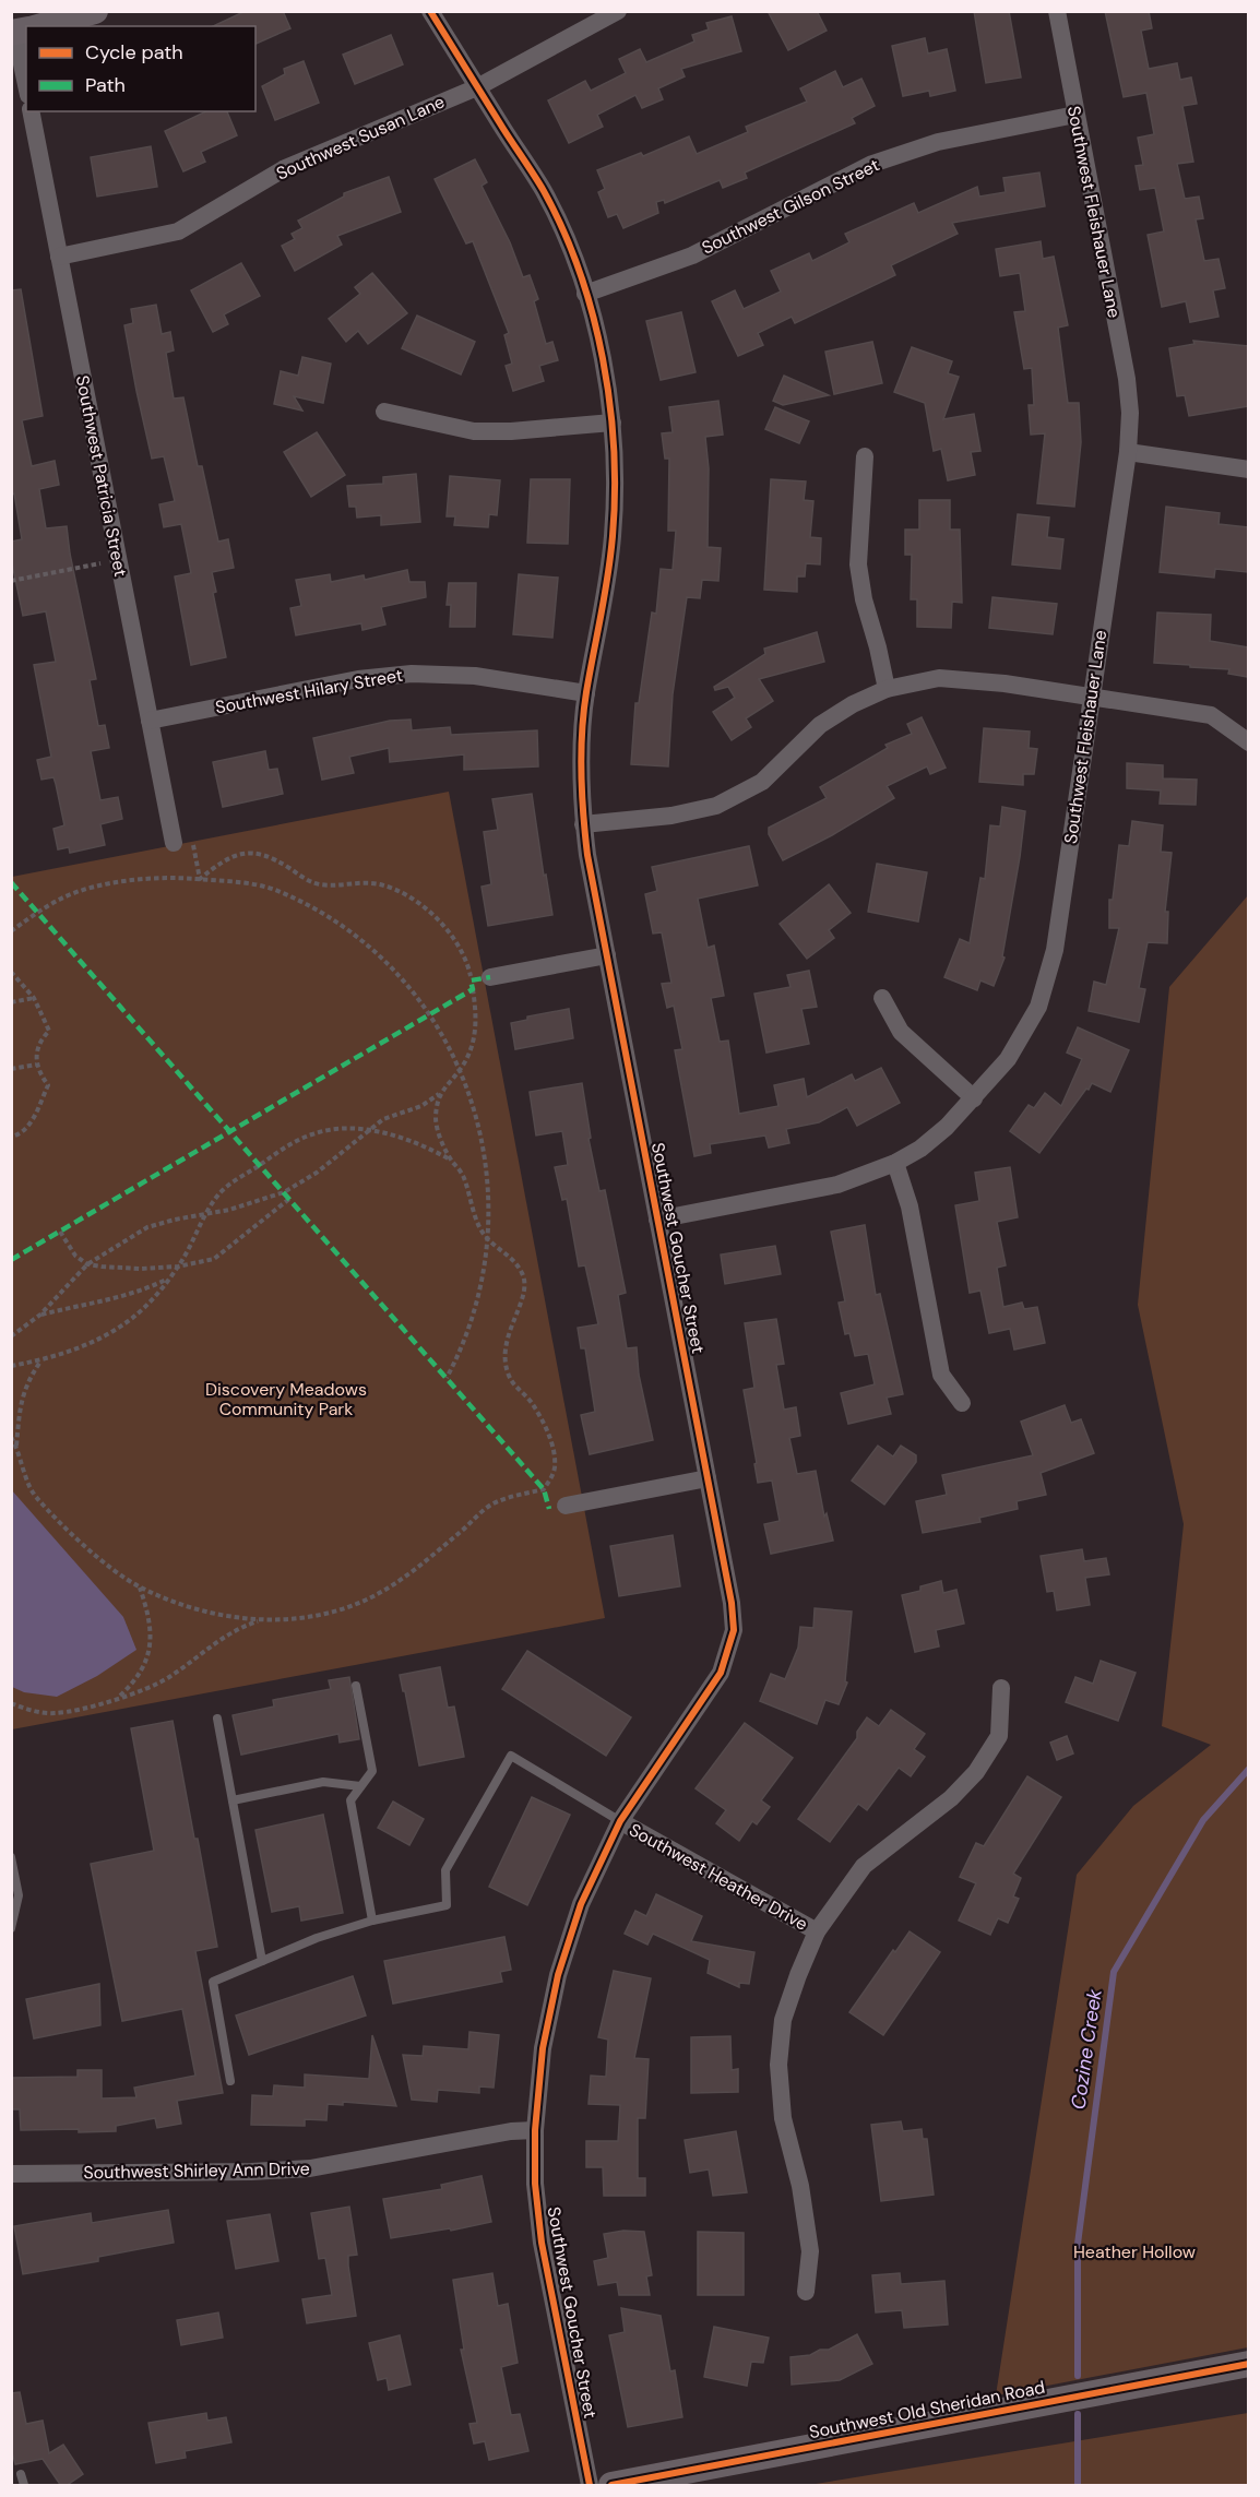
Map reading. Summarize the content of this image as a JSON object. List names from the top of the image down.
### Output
{
  "streets": {
    "main road": ["Southwest Old Sheridan Road"],
    "street": [
      "Southwest Susan Lane",
      "Southwest Gilson Street",
      "Southwest Fleishauer Lane",
      "Southwest Patricia Street",
      "Southwest Hilary Street",
      "Southwest Goucher Street",
      "Southwest Heather Drive",
      "Southwest Shirley Ann Drive"
    ]
  },
  "crossings": [
    ["Southwest Susan Lane", "Southwest Patricia Street"],
    ["Southwest Susan Lane", "Southwest Goucher Street"],
    ["Southwest Gilson Street", "Southwest Fleishauer Lane"],
    ["Southwest Gilson Street", "Southwest Goucher Street"],
    ["Southwest Fleishauer Lane", "Southwest Goucher Street"],
    ["Southwest Patricia Street", "Southwest Hilary Street"],
    ["Southwest Hilary Street", "Southwest Goucher Street"],
    ["Southwest Goucher Street", "Southwest Heather Drive"],
    ["Southwest Goucher Street", "Southwest Shirley Ann Drive"]
  ],
  "water": ["Cozine Creek"],
  "parks": ["Discovery Meadows Community Park", "Heather Hollow"],
  "legend": ["Cycle path", "Path"]
}
